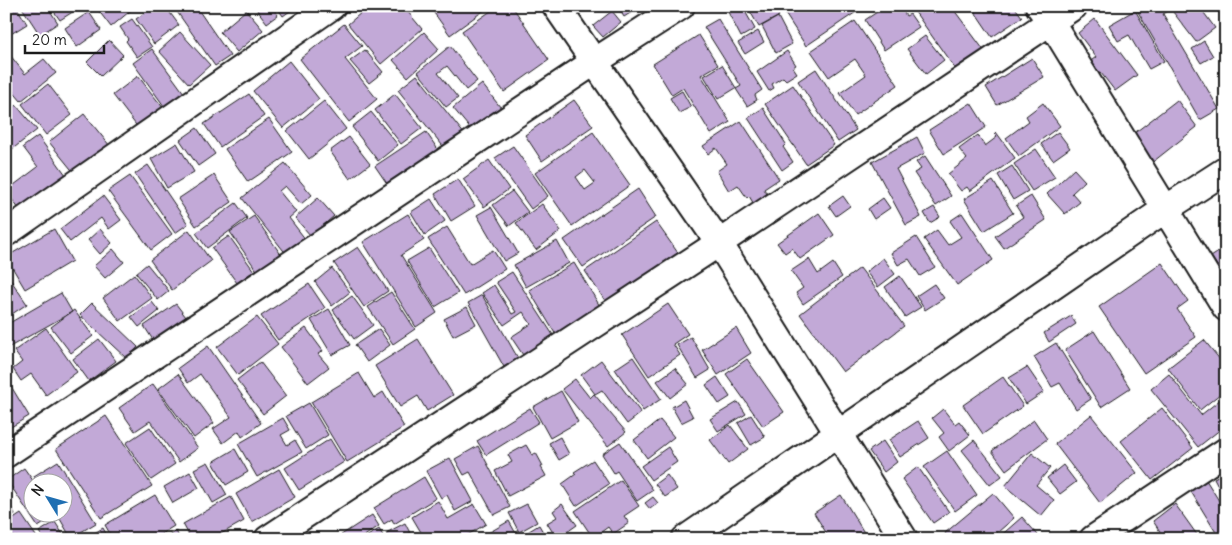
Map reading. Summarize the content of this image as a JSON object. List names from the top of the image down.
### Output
{
  "scale_bar": "20 m",
  "north": "top left"
}
